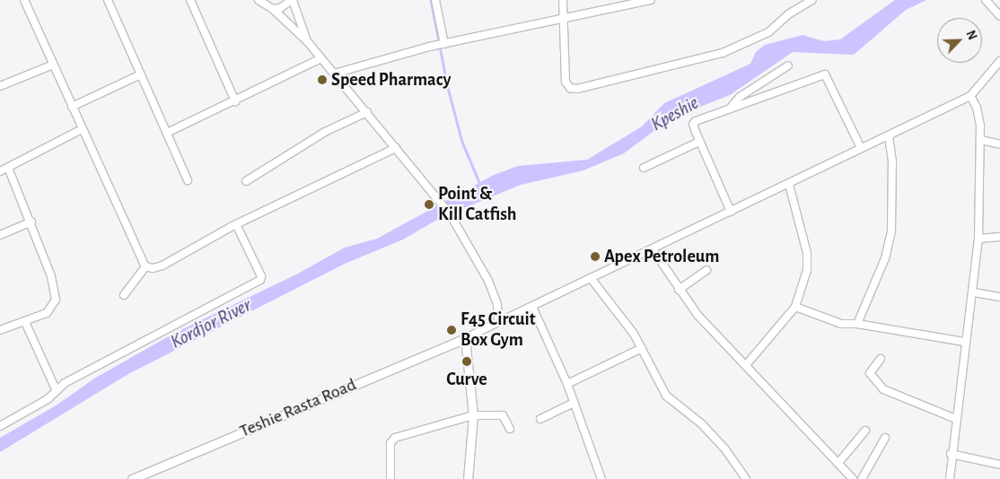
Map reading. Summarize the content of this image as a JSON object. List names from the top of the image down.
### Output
{
  "streets": {
    "main road": ["Teshie Rasta Road"]
  },
  "water": ["Kpeshie", "Kordjor River"],
  "places": [
    "Speed Pharmacy",
    "Point & Kill Catfish",
    "Apex Petroleum",
    "F45 Circuit Box Gym",
    "Curve"
  ],
  "north": "top right"
}
